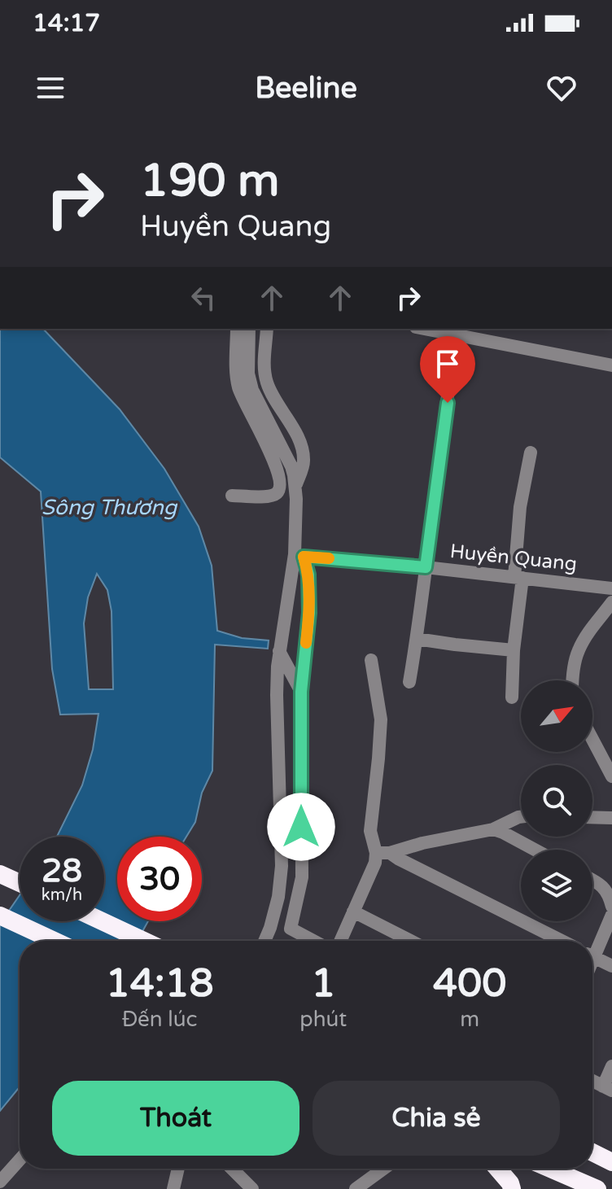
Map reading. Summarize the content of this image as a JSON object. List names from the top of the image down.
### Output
{
  "streets": {
    "street": ["Huyền Quang"]
  },
  "water": ["Sông Thương"],
  "north": "top right",
  "page": {
    "status": "14:17",
    "header": "Beeline",
    "turn": ["190 m", "Huyền Quang"],
    "speed": "28 km/h",
    "limit": "30",
    "eta": [
      "14:18",
      "Đến lúc",
      "1",
      "phút",
      "400",
      "m"
    ],
    "buttons": ["Thoát", "Chia sẻ"]
  }
}
